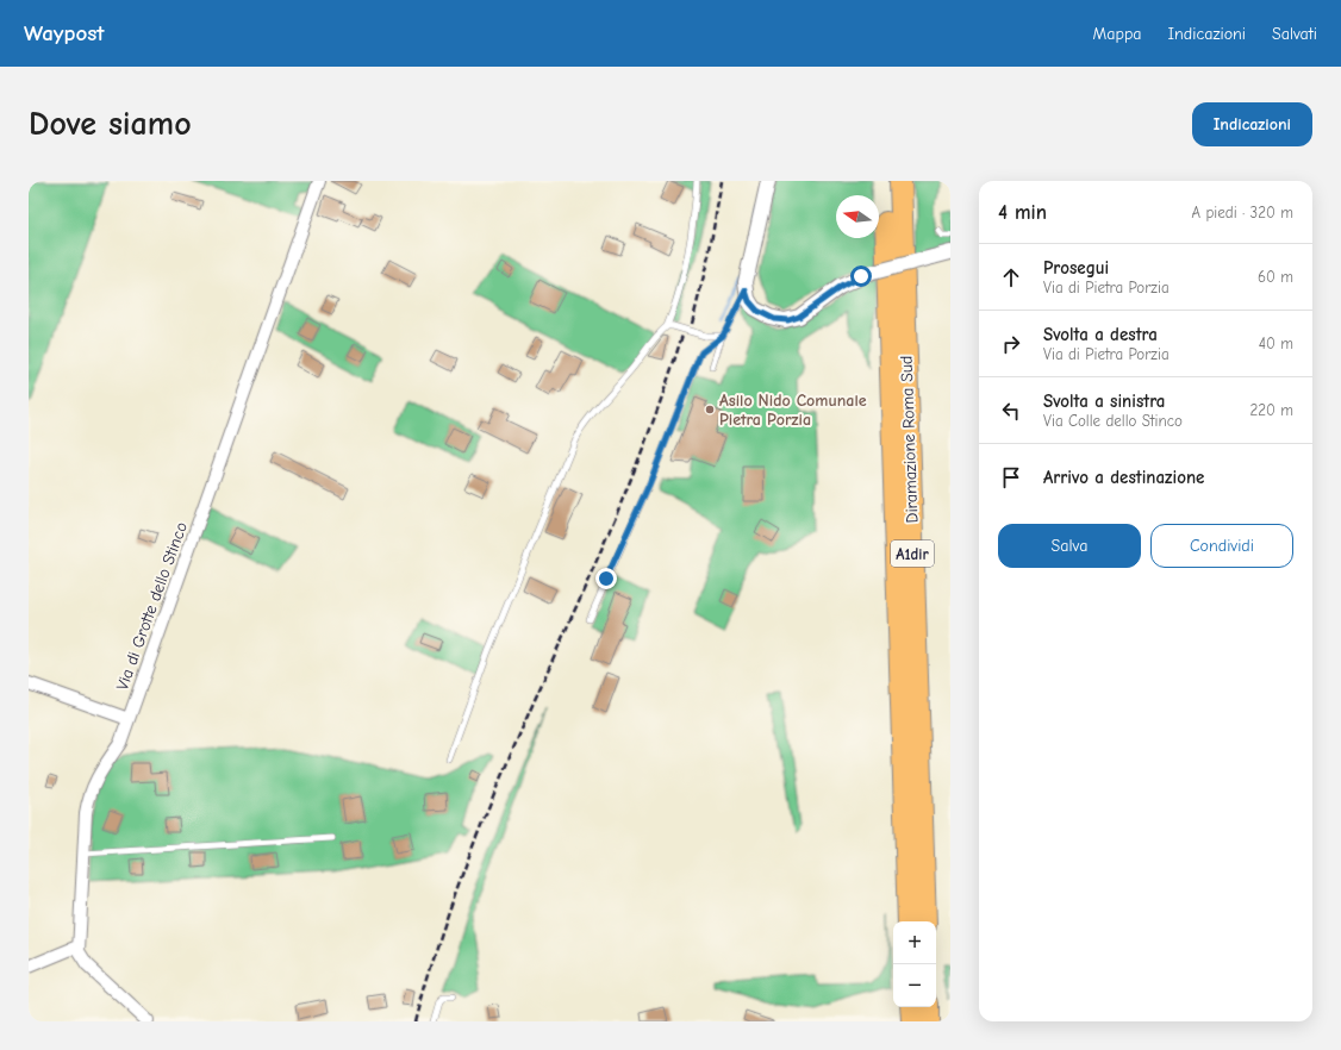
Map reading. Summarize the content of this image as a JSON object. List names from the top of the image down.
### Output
{
  "streets": {
    "highway": ["Diramazione Roma Sud", "A1dir"],
    "street": ["Via di Grotte dello Stinco"]
  },
  "places": ["Asilo Nido Comunale Pietra Porzia"],
  "north": "left",
  "page": {
    "header": "Waypost",
    "nav": ["Mappa", "Indicazioni", "Salvati"],
    "buttons": [
      "Indicazioni",
      ["Salva", "Condividi"]
    ],
    "title": "Dove siamo",
    "heading": ["4 min", "A piedi · 320 m"],
    "list": [
      ["Prosegui", "Via di Pietra Porzia", "60 m"],
      ["Svolta a destra", "Via di Pietra Porzia", "40 m"],
      ["Svolta a sinistra", "Via Colle dello Stinco", "220 m"],
      "Arrivo a destinazione"
    ],
    "map_buttons": ["+", "−"]
  }
}
